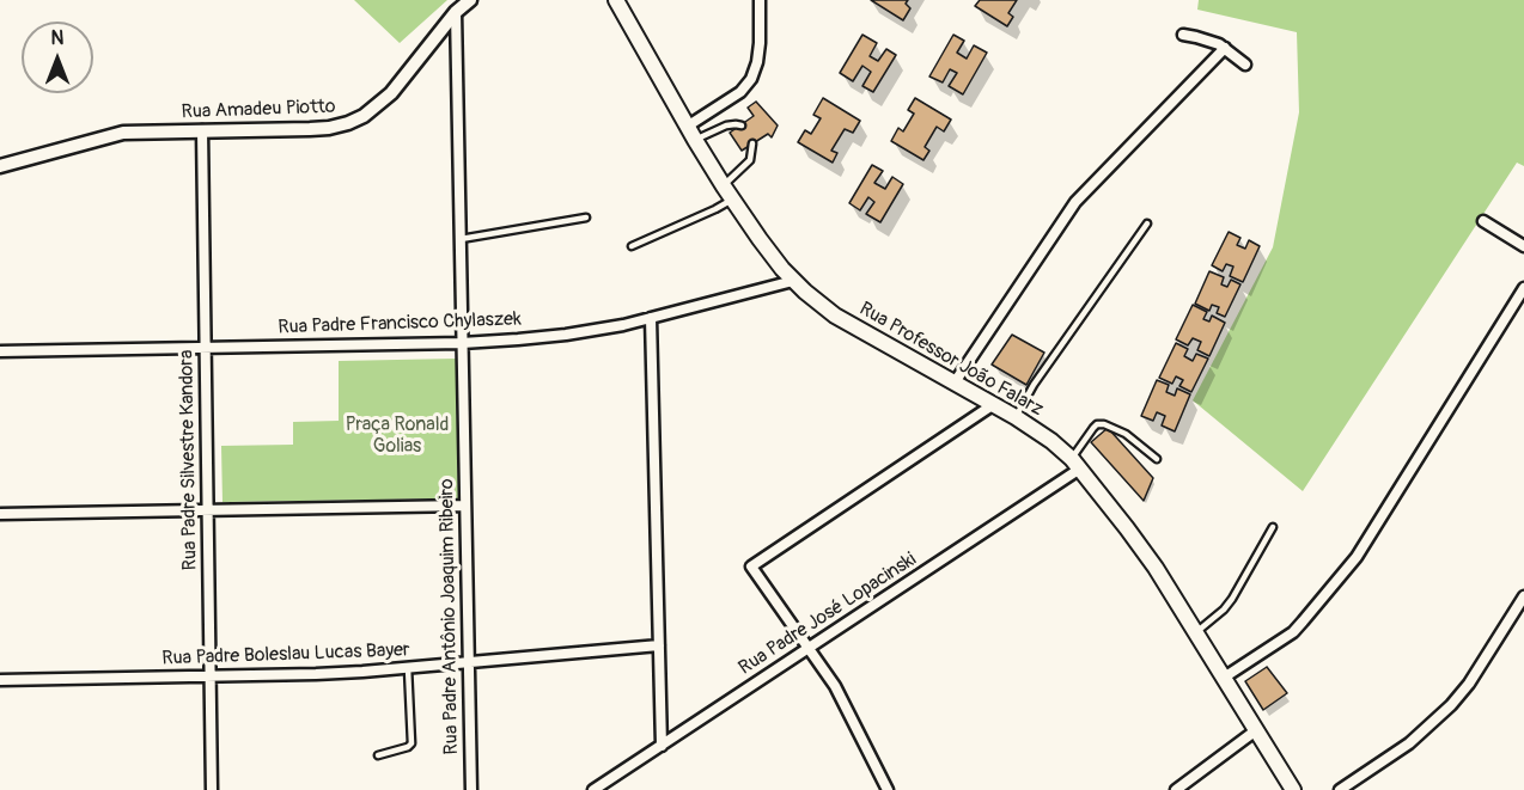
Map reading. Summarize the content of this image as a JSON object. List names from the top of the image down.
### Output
{
  "streets": {
    "main road": ["Rua Professor João Falarz"],
    "street": [
      "Rua Amadeu Piotto",
      "Rua Padre Francisco Chylaszek",
      "Rua Padre Silvestre Kandora",
      "Rua Padre José Lopacinski",
      "Rua Padre Antônio Joaquim Ribeiro",
      "Rua Padre Boleslau Lucas Bayer"
    ]
  },
  "crossings": [
    ["Rua Amadeu Piotto", "Rua Padre Silvestre Kandora"],
    ["Rua Amadeu Piotto", "Rua Padre Antônio Joaquim Ribeiro"],
    ["Rua Padre Francisco Chylaszek", "Rua Professor João Falarz"],
    ["Rua Padre Francisco Chylaszek", "Rua Padre Silvestre Kandora"],
    ["Rua Padre Francisco Chylaszek", "Rua Padre Antônio Joaquim Ribeiro"],
    ["Rua Professor João Falarz", "Rua Padre José Lopacinski"],
    ["Rua Padre Silvestre Kandora", "Rua Padre Boleslau Lucas Bayer"],
    ["Rua Padre Antônio Joaquim Ribeiro", "Rua Padre Boleslau Lucas Bayer"]
  ],
  "parks": ["Praça Ronald Golias"],
  "north": "top"
}
